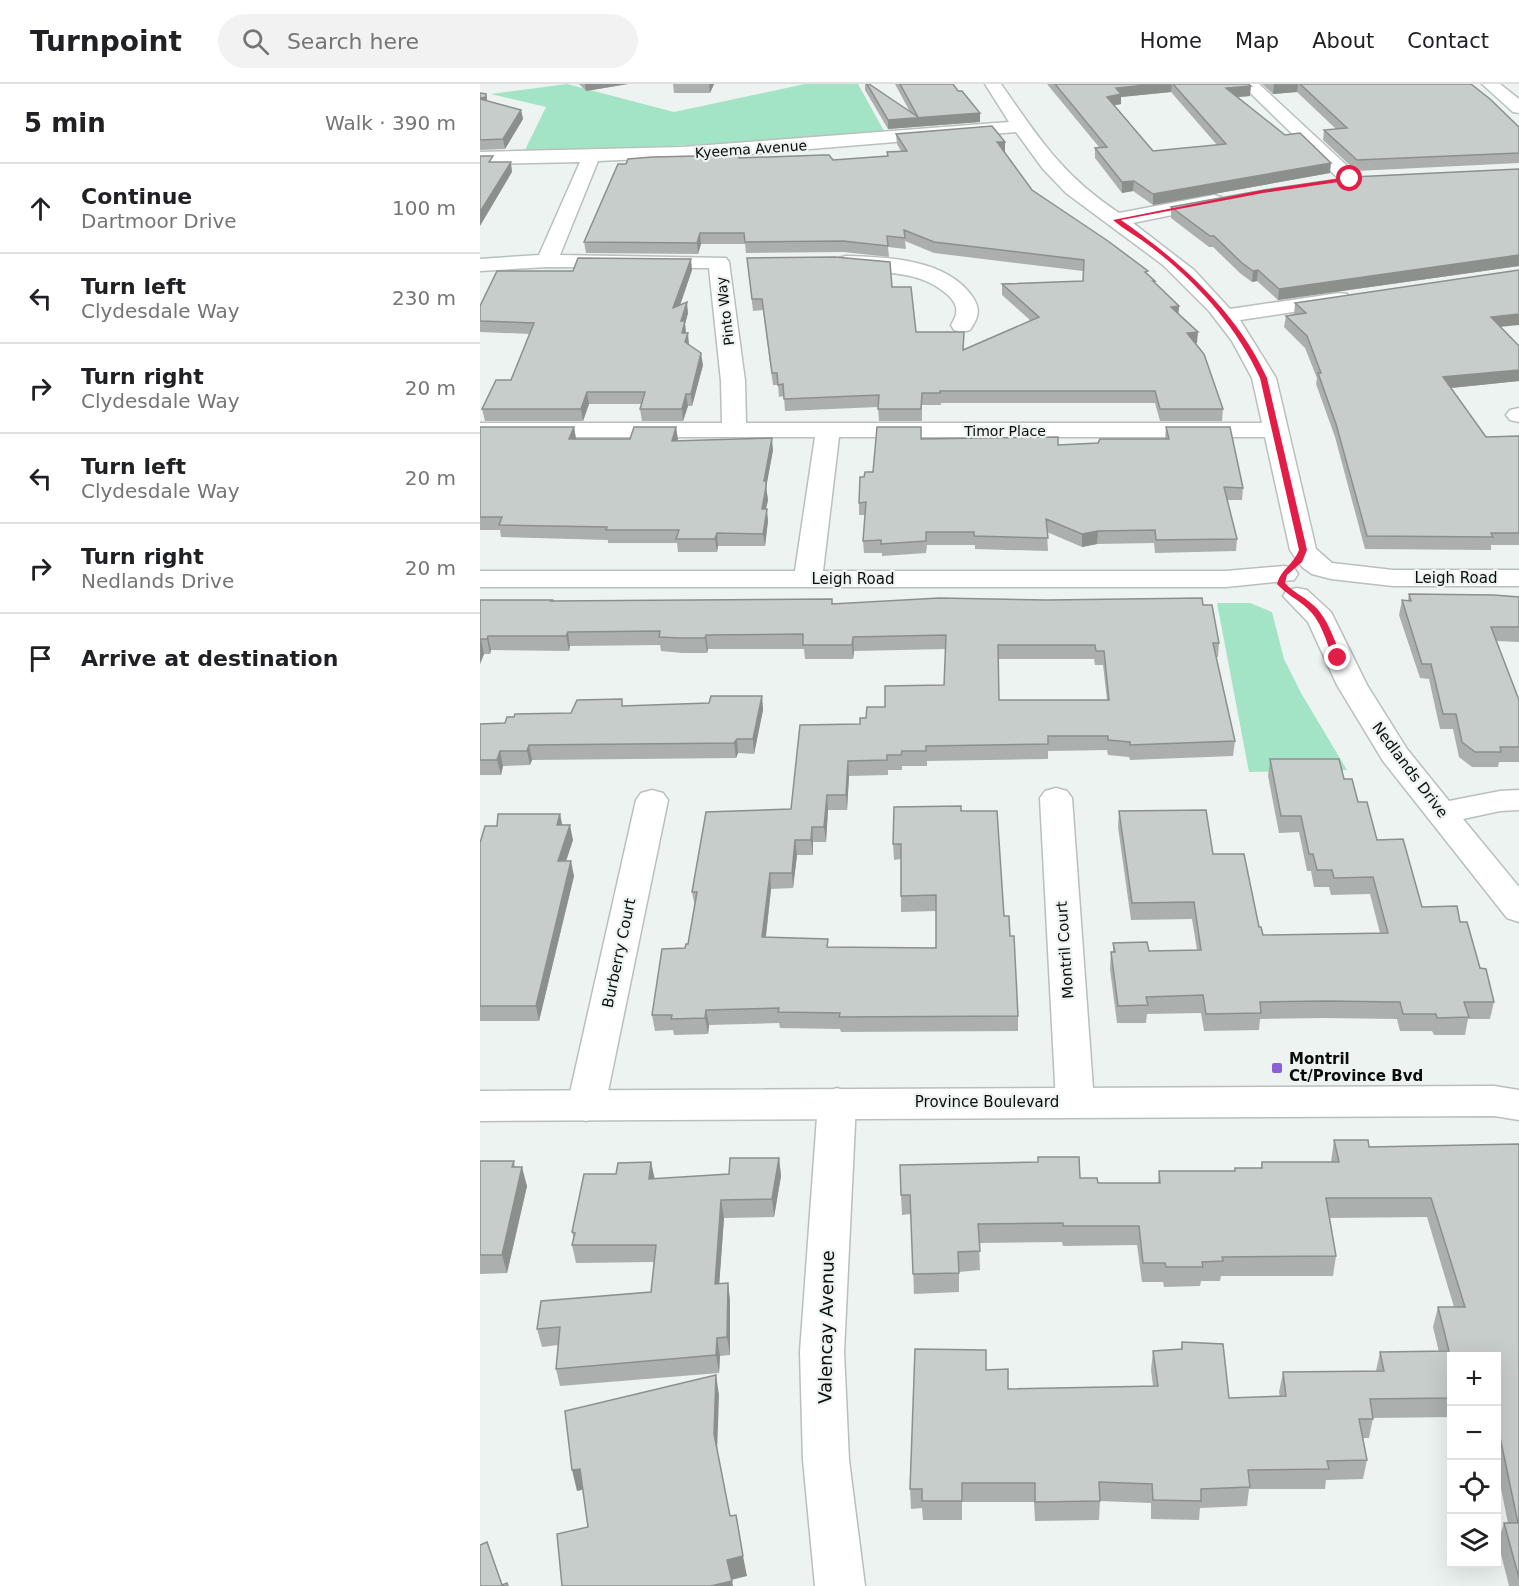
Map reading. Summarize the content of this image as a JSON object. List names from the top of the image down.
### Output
{
  "streets": {
    "street": [
      "Kyeema Avenue",
      "Pinto Way",
      "Timor Place",
      "Leigh Road",
      "Nedlands Drive",
      "Montril Court",
      "Burberry Court",
      "Province Boulevard",
      "Valencay Avenue"
    ]
  },
  "crossings": [
    ["Kyeema Avenue", "Nedlands Drive"],
    ["Pinto Way", "Timor Place"],
    ["Timor Place", "Nedlands Drive"],
    ["Leigh Road", "Nedlands Drive"],
    ["Montril Court", "Province Boulevard"],
    ["Burberry Court", "Province Boulevard"],
    ["Province Boulevard", "Valencay Avenue"]
  ],
  "places": {
    "transit": ["Montril Ct/Province Bvd"]
  },
  "page": {
    "header": "Turnpoint",
    "search": "Search here",
    "nav": [
      "Home",
      "Map",
      "About",
      "Contact"
    ],
    "heading": ["5 min", "Walk · 390 m"],
    "list": [
      ["Continue", "Dartmoor Drive", "100 m"],
      ["Turn left", "Clydesdale Way", "230 m"],
      ["Turn right", "Clydesdale Way", "20 m"],
      ["Turn left", "Clydesdale Way", "20 m"],
      ["Turn right", "Nedlands Drive", "20 m"],
      "Arrive at destination"
    ],
    "map_buttons": ["+", "−"]
  }
}
